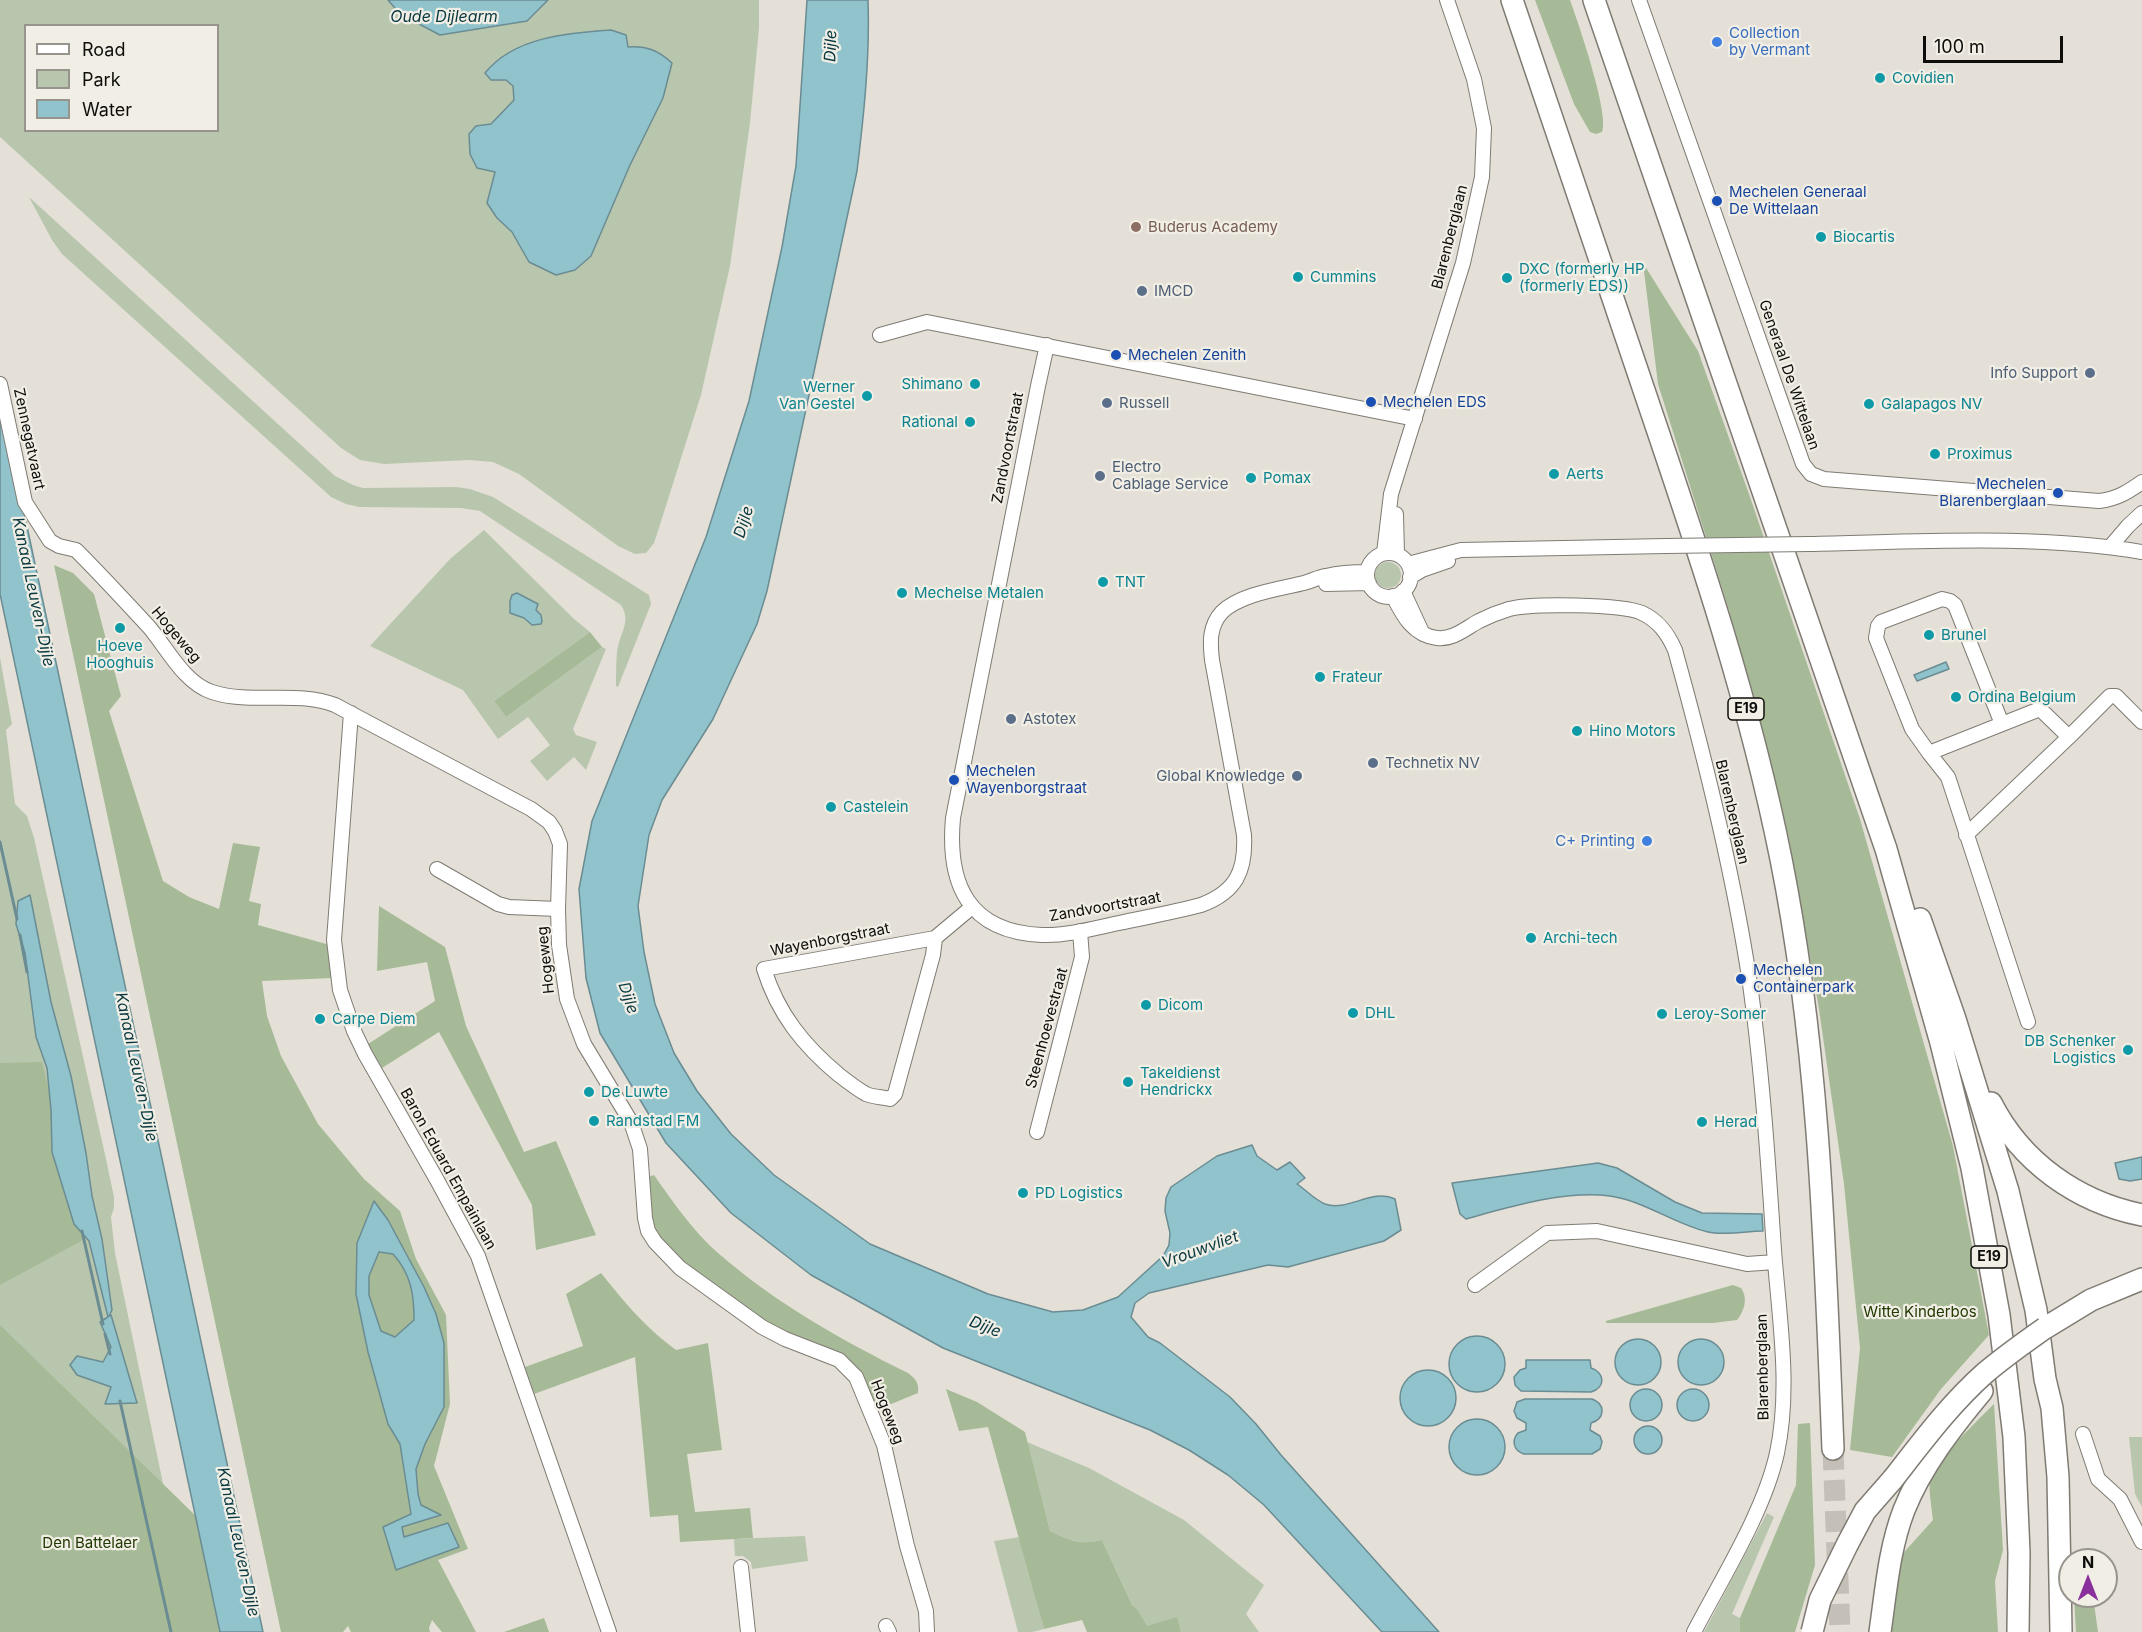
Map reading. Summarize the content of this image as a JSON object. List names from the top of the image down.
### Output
{
  "streets": {
    "highway": ["E19"],
    "street": [
      "Blarenberglaan",
      "Generaal De Wittelaan",
      "Zennegatvaart",
      "Zandvoortstraat",
      "Hogeweg",
      "Wayenborgstraat",
      "Steenhoevestraat",
      "Baron Eduard Empainlaan"
    ]
  },
  "crossings": [
    ["Blarenberglaan", "Zandvoortstraat"],
    ["Zennegatvaart", "Hogeweg"],
    ["Zandvoortstraat", "Wayenborgstraat"],
    ["Zandvoortstraat", "Steenhoevestraat"],
    ["Hogeweg", "Baron Eduard Empainlaan"]
  ],
  "water": [
    "Oude Dijlearm",
    "Dijle",
    "Kanaal Leuven-Dijle",
    "Vrouwvliet"
  ],
  "parks": ["Witte Kinderbos", "Den Battelaer"],
  "places": [
    "Collection by Vermant",
    "Covidien",
    "Mechelen Generaal De Wittelaan",
    "Buderus Academy",
    "Biocartis",
    "Cummins",
    "DXC (formerly HP (formerly EDS))",
    "IMCD",
    "Mechelen Zenith",
    "Info Support",
    "Shimano",
    "Werner Van Gestel",
    "Mechelen EDS",
    "Russell",
    "Galapagos NV",
    "Rational",
    "Proximus",
    "Aerts",
    "Electro Cablage Service",
    "Pomax",
    "Mechelen Blarenberglaan",
    "TNT",
    "Mechelse Metalen",
    "Hoeve Hooghuis",
    "Brunel",
    "Frateur",
    "Ordina Belgium",
    "Astotex",
    "Hino Motors",
    "Technetix NV",
    "Global Knowledge",
    "Mechelen Wayenborgstraat",
    "Castelein",
    "C+ Printing",
    "Archi-tech",
    "Mechelen Containerpark",
    "Dicom",
    "DHL",
    "Leroy-Somer",
    "Carpe Diem",
    "DB Schenker Logistics",
    "Takeldienst Hendrickx",
    "De Luwte",
    "Randstad FM",
    "Herad",
    "PD Logistics"
  ],
  "legend": ["Road", "Park", "Water"],
  "scale_bar": "100 m",
  "north": "top"
}
